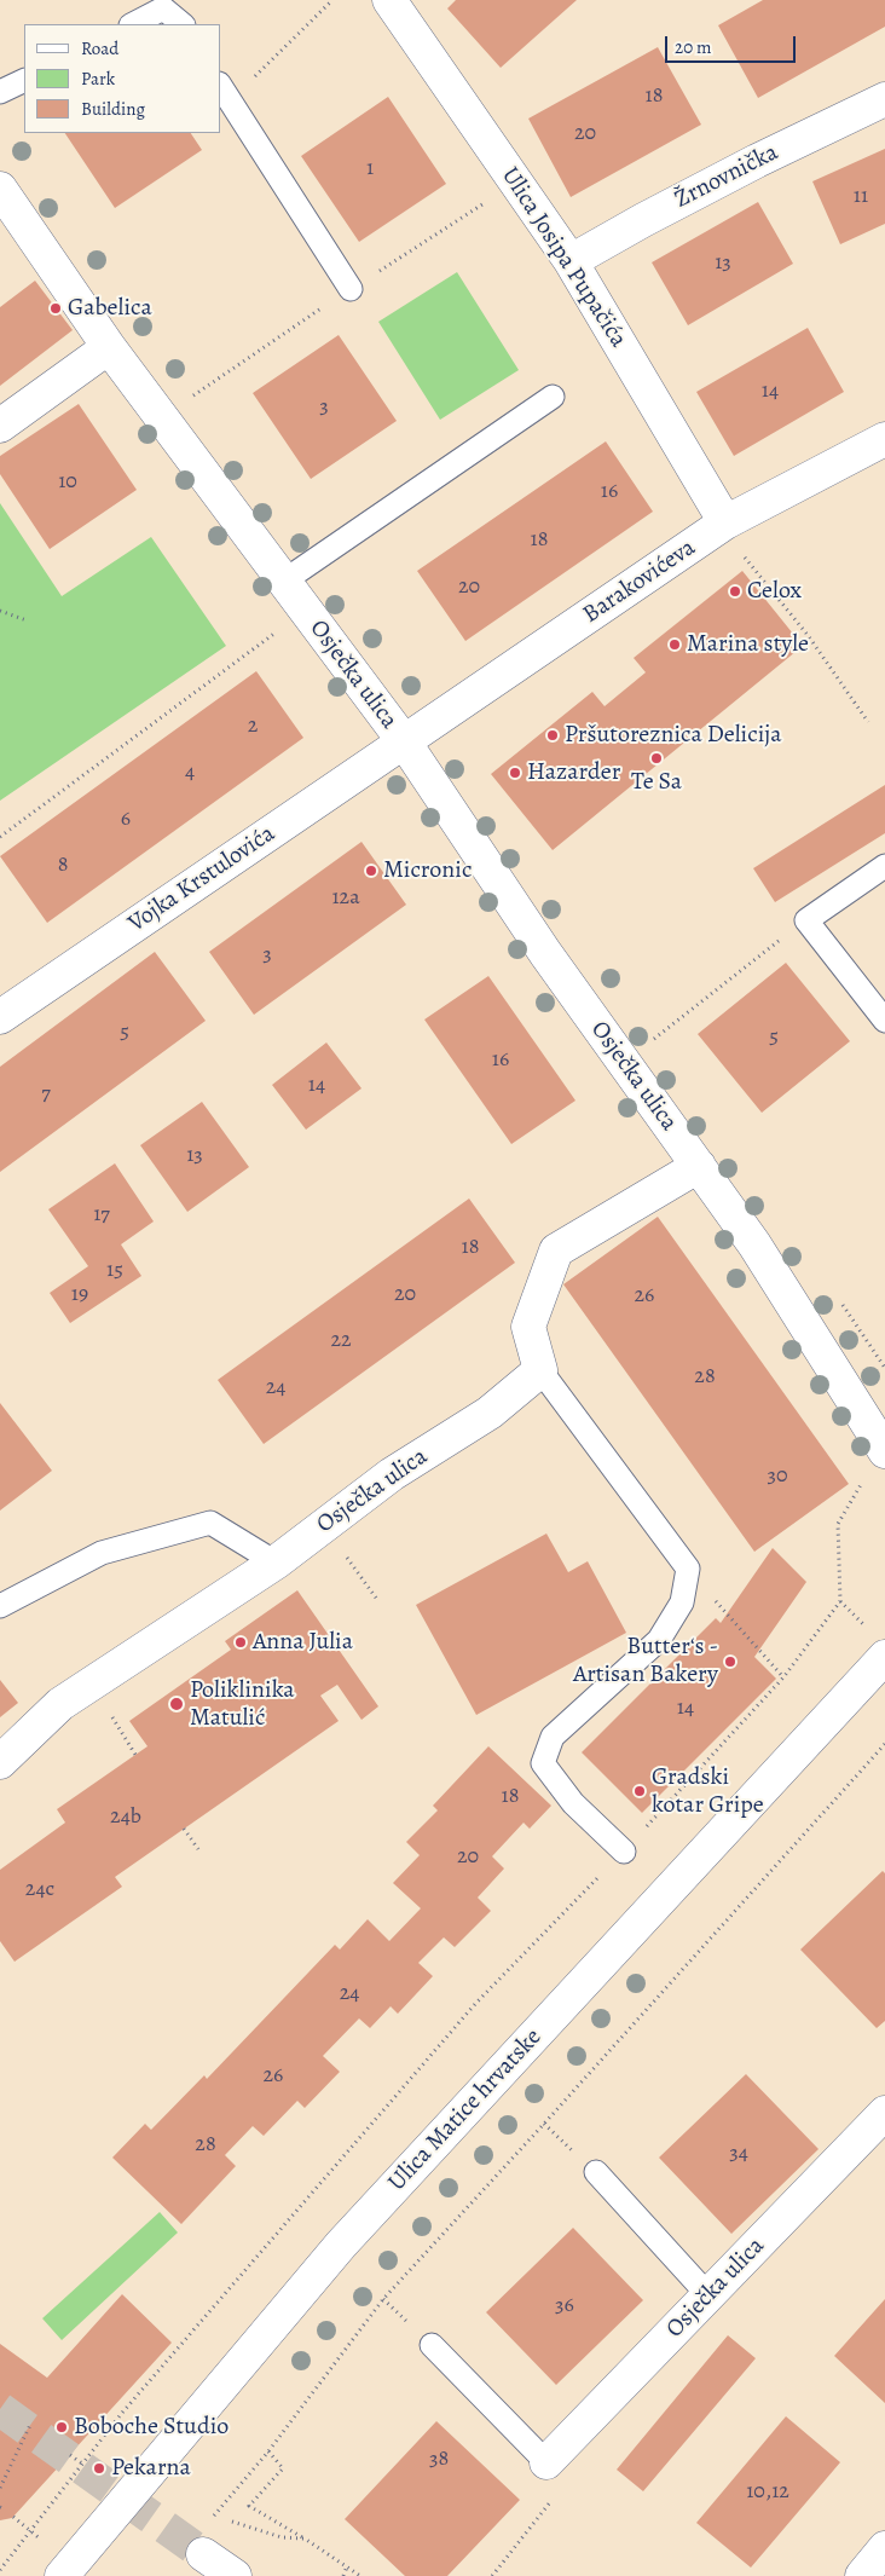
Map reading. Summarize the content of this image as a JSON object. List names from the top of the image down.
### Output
{
  "streets": {
    "street": [
      "Žrnovnička",
      "Ulica Josipa Pupačića",
      "Barakovićeva",
      "Osječka ulica",
      "Vojka Krstulovića",
      "Ulica Matice hrvatske"
    ]
  },
  "crossings": [
    ["Žrnovnička", "Ulica Josipa Pupačića"],
    ["Ulica Josipa Pupačića", "Barakovićeva"],
    ["Barakovićeva", "Osječka ulica"],
    ["Barakovićeva", "Vojka Krstulovića"],
    ["Osječka ulica", "Vojka Krstulovića"]
  ],
  "places": [
    "Gabelica",
    "Celox",
    "Marina style",
    "Pršutoreznica Delicija",
    "Te Sa",
    "Hazarder",
    "Micronic",
    "Anna Julia",
    "Butter‘s - Artisan Bakery",
    "Poliklinika Matulić",
    "Gradski kotar Gripe",
    "Boboche Studio",
    "Pekarna"
  ],
  "house_numbers": [
    "18",
    "20",
    "1",
    "11",
    "13",
    "14",
    "3",
    "10",
    "16",
    "18",
    "20",
    "2",
    "4",
    "6",
    "8",
    "12a",
    "3",
    "5",
    "5",
    "16",
    "14",
    "7",
    "13",
    "17",
    "18",
    "15",
    "19",
    "20",
    "26",
    "22",
    "28",
    "24",
    "30",
    "14",
    "18",
    "24b",
    "20",
    "24c",
    "24",
    "26",
    "28",
    "34",
    "36",
    "38",
    "10,12"
  ],
  "legend": ["Road", "Park", "Building"],
  "scale_bar": "20 m"
}
